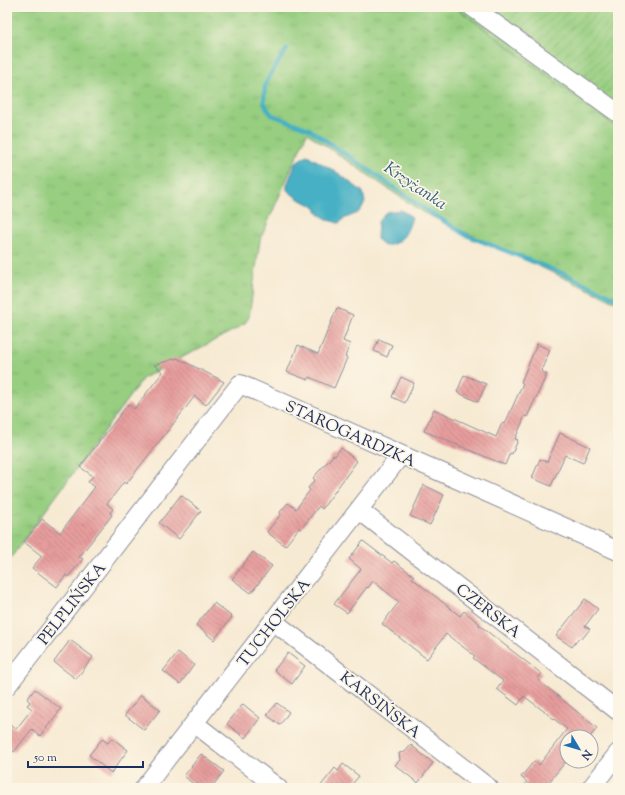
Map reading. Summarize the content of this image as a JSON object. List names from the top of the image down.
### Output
{
  "streets": {
    "street": [
      "STAROGARDZKA",
      "PELPLIŃSKA",
      "CZERSKA",
      "TUCHOLSKA",
      "KARSIŃSKA"
    ]
  },
  "crossings": [
    ["STAROGARDZKA", "PELPLIŃSKA"],
    ["STAROGARDZKA", "TUCHOLSKA"],
    ["CZERSKA", "TUCHOLSKA"],
    ["TUCHOLSKA", "KARSIŃSKA"]
  ],
  "water": ["Krzyżanka"],
  "scale_bar": "50 m",
  "north": "bottom right"
}
